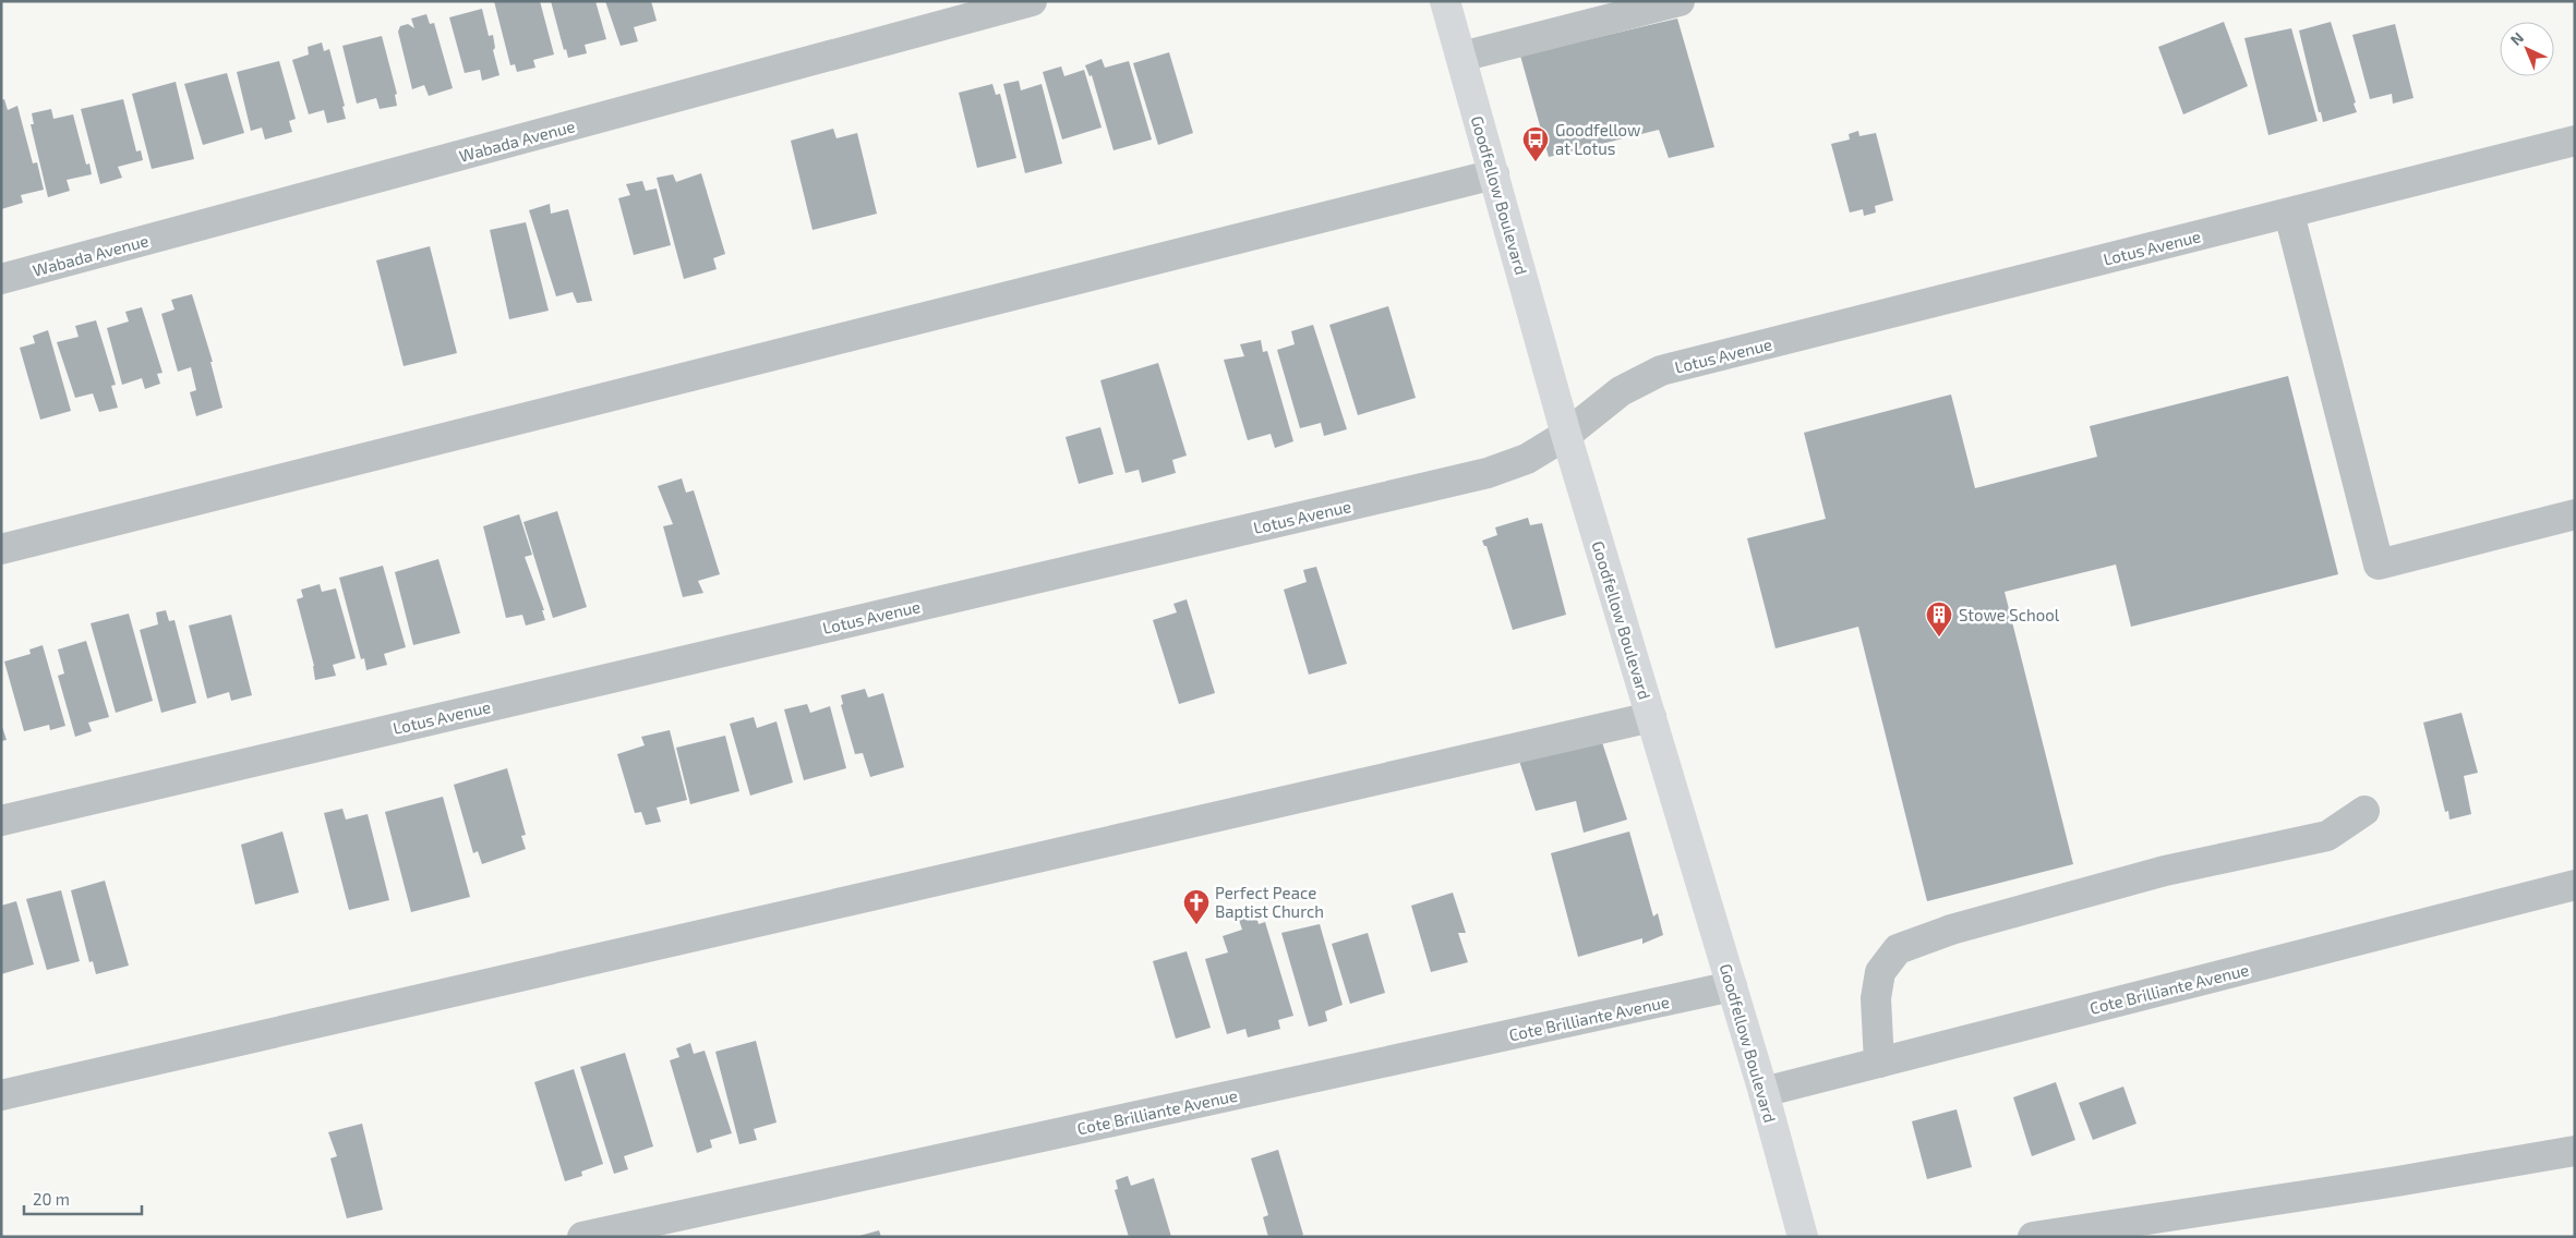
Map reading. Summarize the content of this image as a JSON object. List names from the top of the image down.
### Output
{
  "streets": {
    "main road": ["Goodfellow Boulevard"],
    "street": ["Wabada Avenue", "Lotus Avenue", "Cote Brilliante Avenue"]
  },
  "crossings": [
    ["Goodfellow Boulevard", "Lotus Avenue"],
    ["Goodfellow Boulevard", "Cote Brilliante Avenue"]
  ],
  "places": {
    "bus stop": ["Goodfellow at Lotus"],
    "building": ["Stowe School"],
    "church": ["Perfect Peace Baptist Church"]
  },
  "scale_bar": "20 m",
  "north": "top left"
}
